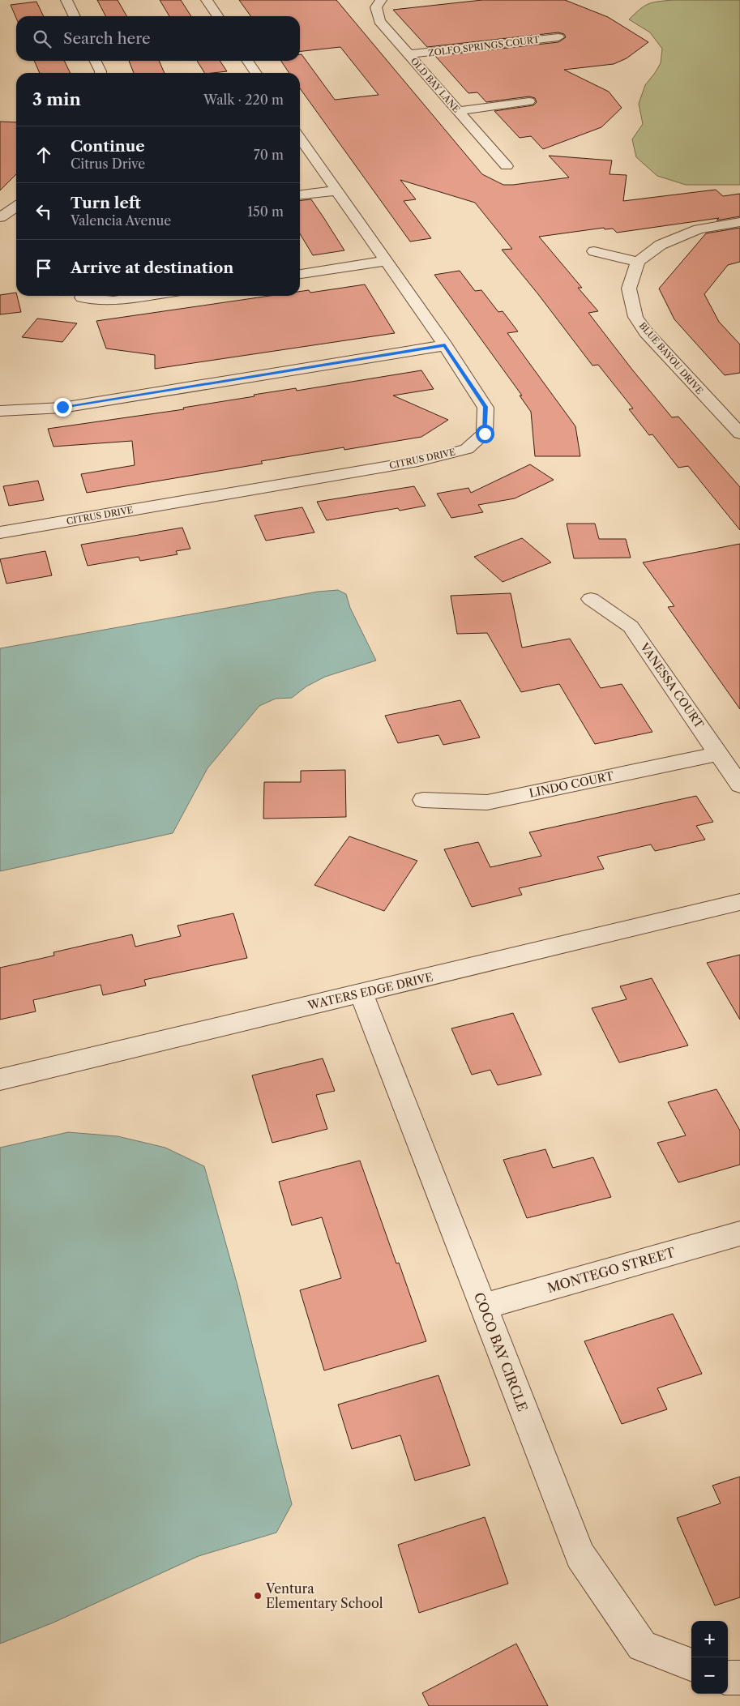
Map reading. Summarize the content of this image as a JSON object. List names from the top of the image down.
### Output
{
  "streets": {
    "street": [
      "ZOLFO SPRINGS COURT",
      "OLD BAY LANE",
      "BLUE BAYOU DRIVE",
      "CITRUS DRIVE",
      "VANESSA COURT",
      "LINDO COURT",
      "WATERS EDGE DRIVE",
      "MONTEGO STREET",
      "COCO BAY CIRCLE"
    ]
  },
  "crossings": [
    ["ZOLFO SPRINGS COURT", "OLD BAY LANE"],
    ["VANESSA COURT", "LINDO COURT"],
    ["WATERS EDGE DRIVE", "COCO BAY CIRCLE"],
    ["MONTEGO STREET", "COCO BAY CIRCLE"]
  ],
  "places": ["Ventura Elementary School"],
  "page": {
    "search": "Search here",
    "heading": ["3 min", "Walk · 220 m"],
    "list": [
      ["Continue", "Citrus Drive", "70 m"],
      ["Turn left", "Valencia Avenue", "150 m"],
      "Arrive at destination"
    ],
    "map_buttons": ["+", "−"]
  }
}
